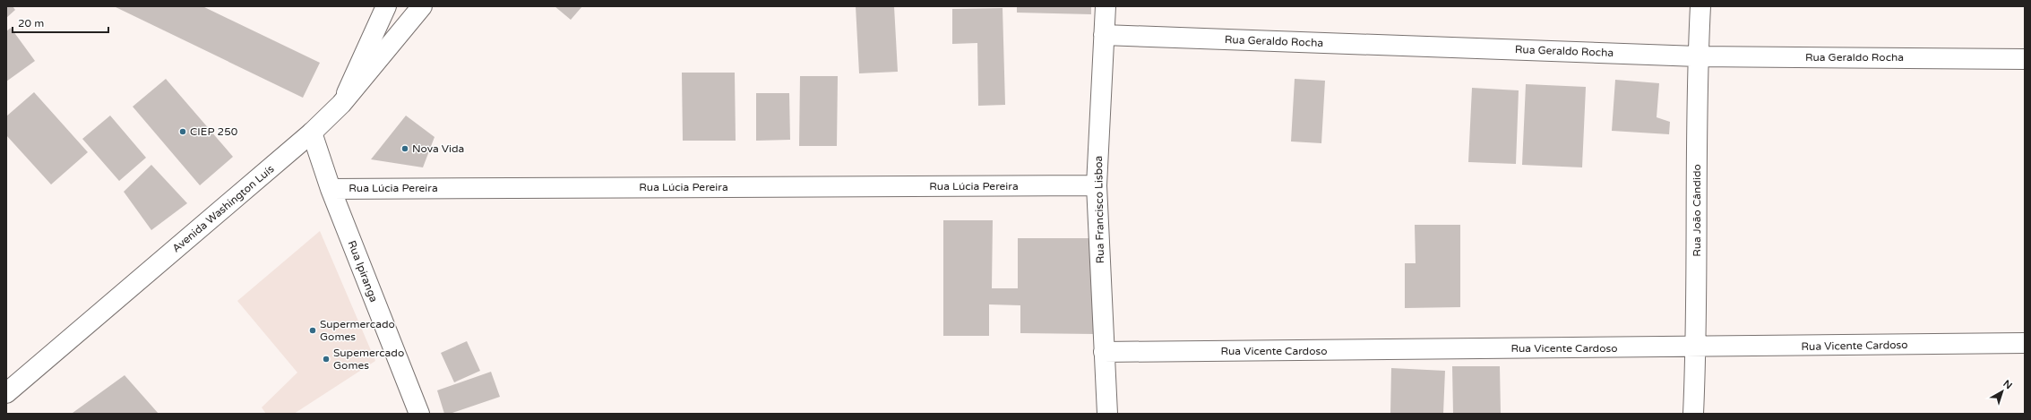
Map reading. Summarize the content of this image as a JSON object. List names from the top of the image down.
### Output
{
  "streets": {
    "street": [
      "Rua Geraldo Rocha",
      "Rua Lúcia Pereira",
      "Avenida Washington Luís",
      "Rua Francisco Lisboa",
      "Rua João Cândido",
      "Rua Ipiranga",
      "Rua Vicente Cardoso"
    ]
  },
  "crossings": [
    ["Rua Geraldo Rocha", "Rua Francisco Lisboa"],
    ["Rua Geraldo Rocha", "Rua João Cândido"],
    ["Rua Lúcia Pereira", "Rua Francisco Lisboa"],
    ["Rua Lúcia Pereira", "Rua Ipiranga"],
    ["Rua Francisco Lisboa", "Rua Vicente Cardoso"],
    ["Rua João Cândido", "Rua Vicente Cardoso"]
  ],
  "places": [
    "CIEP 250",
    "Nova Vida",
    "Supermercado Gomes",
    "Supemercado Gomes"
  ],
  "scale_bar": "20 m",
  "north": "top right"
}
